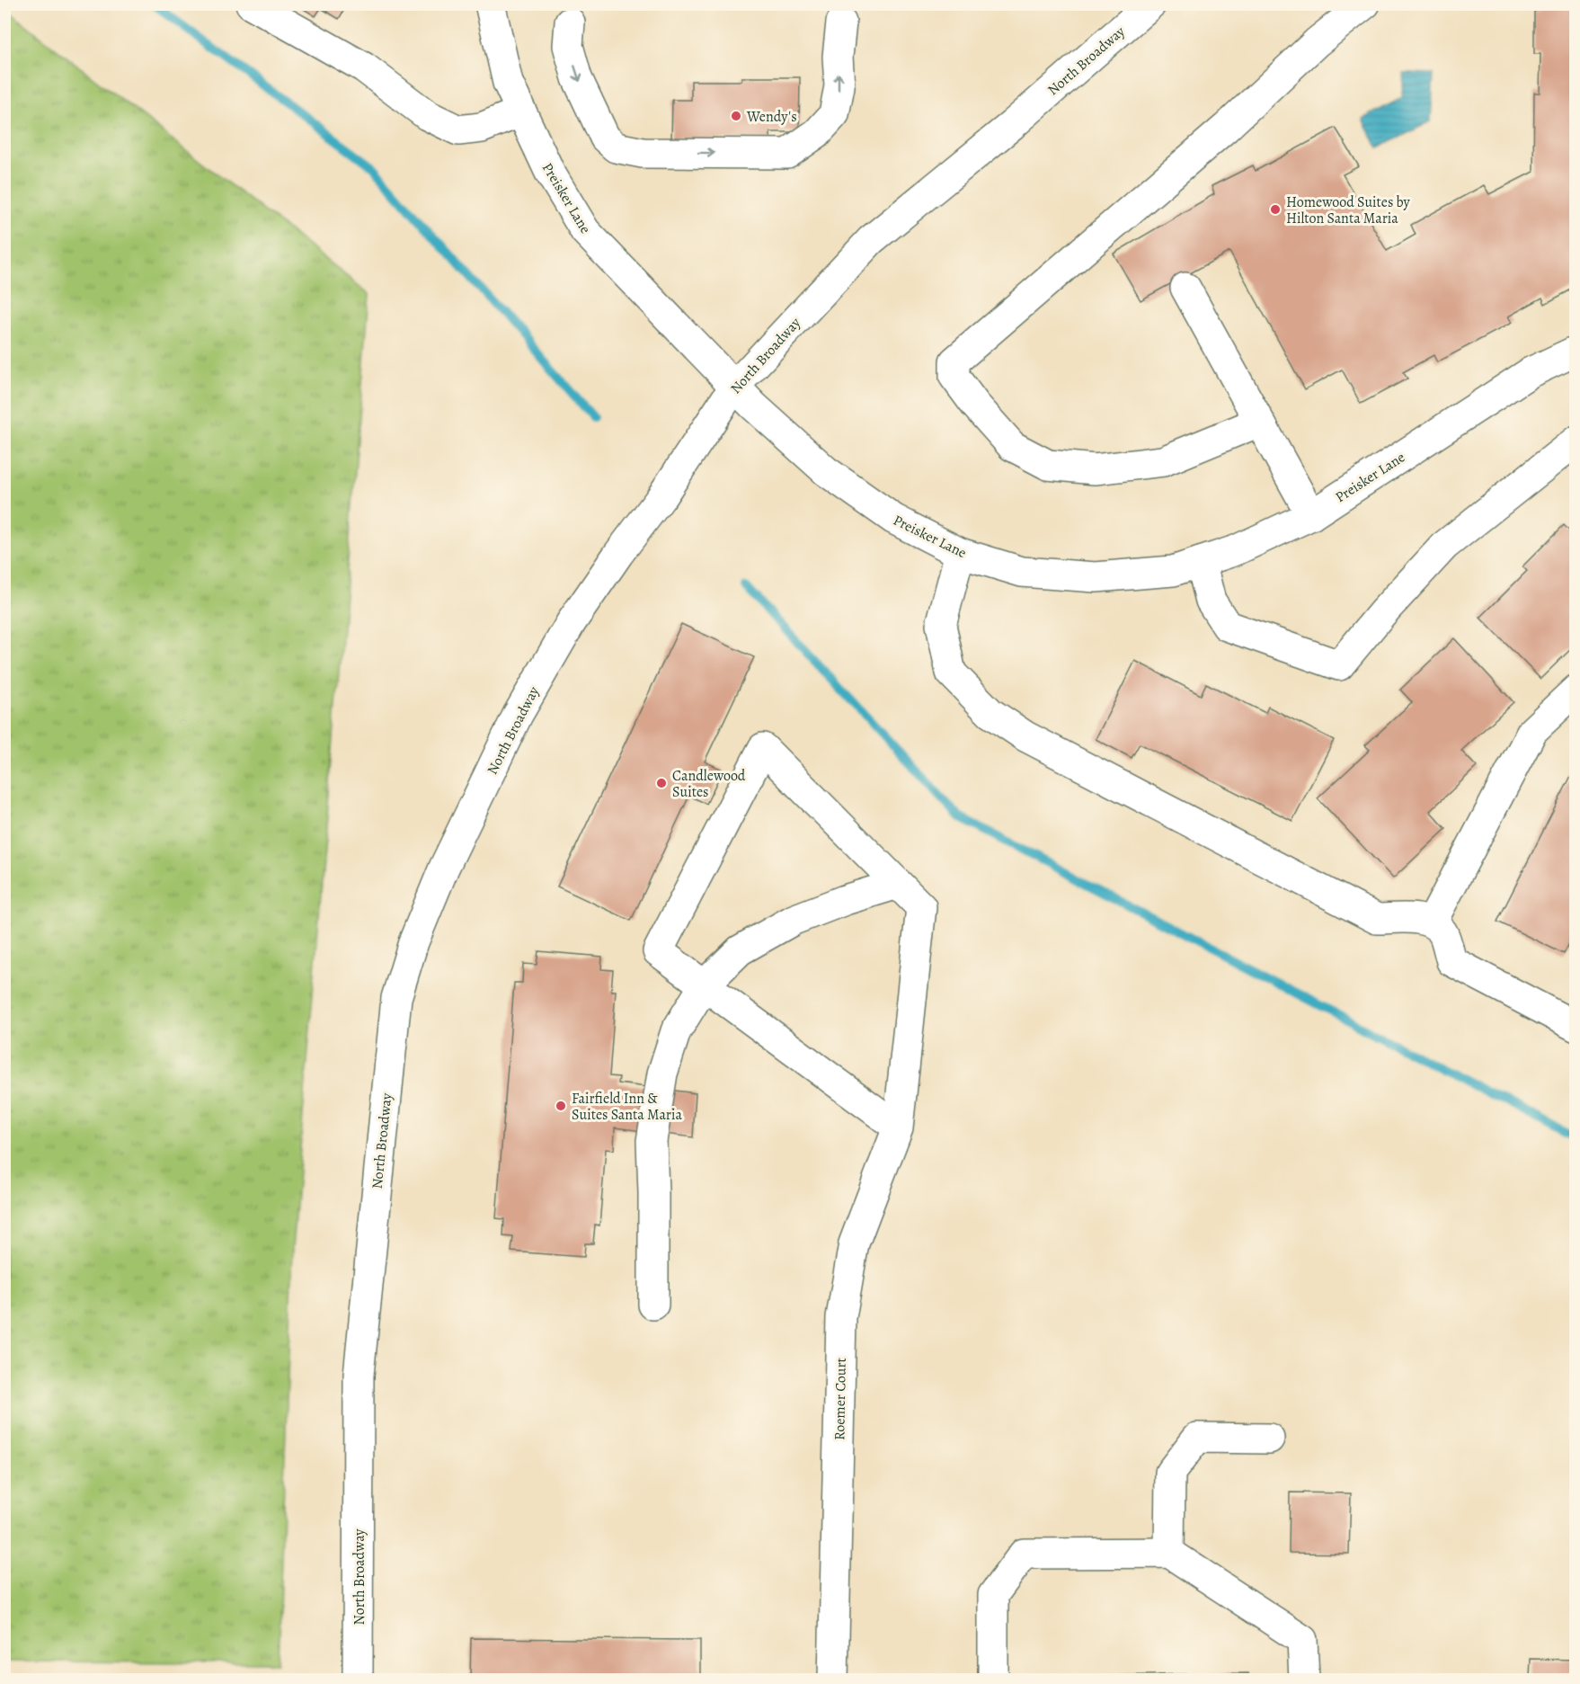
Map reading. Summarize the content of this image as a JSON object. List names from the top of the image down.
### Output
{
  "streets": {
    "street": ["North Broadway", "Preisker Lane", "Roemer Court"]
  },
  "crossings": [
    ["North Broadway", "Preisker Lane"]
  ],
  "places": [
    "Wendy's",
    "Homewood Suites by Hilton Santa Maria",
    "Candlewood Suites",
    "Fairfield Inn & Suites Santa Maria"
  ]
}
